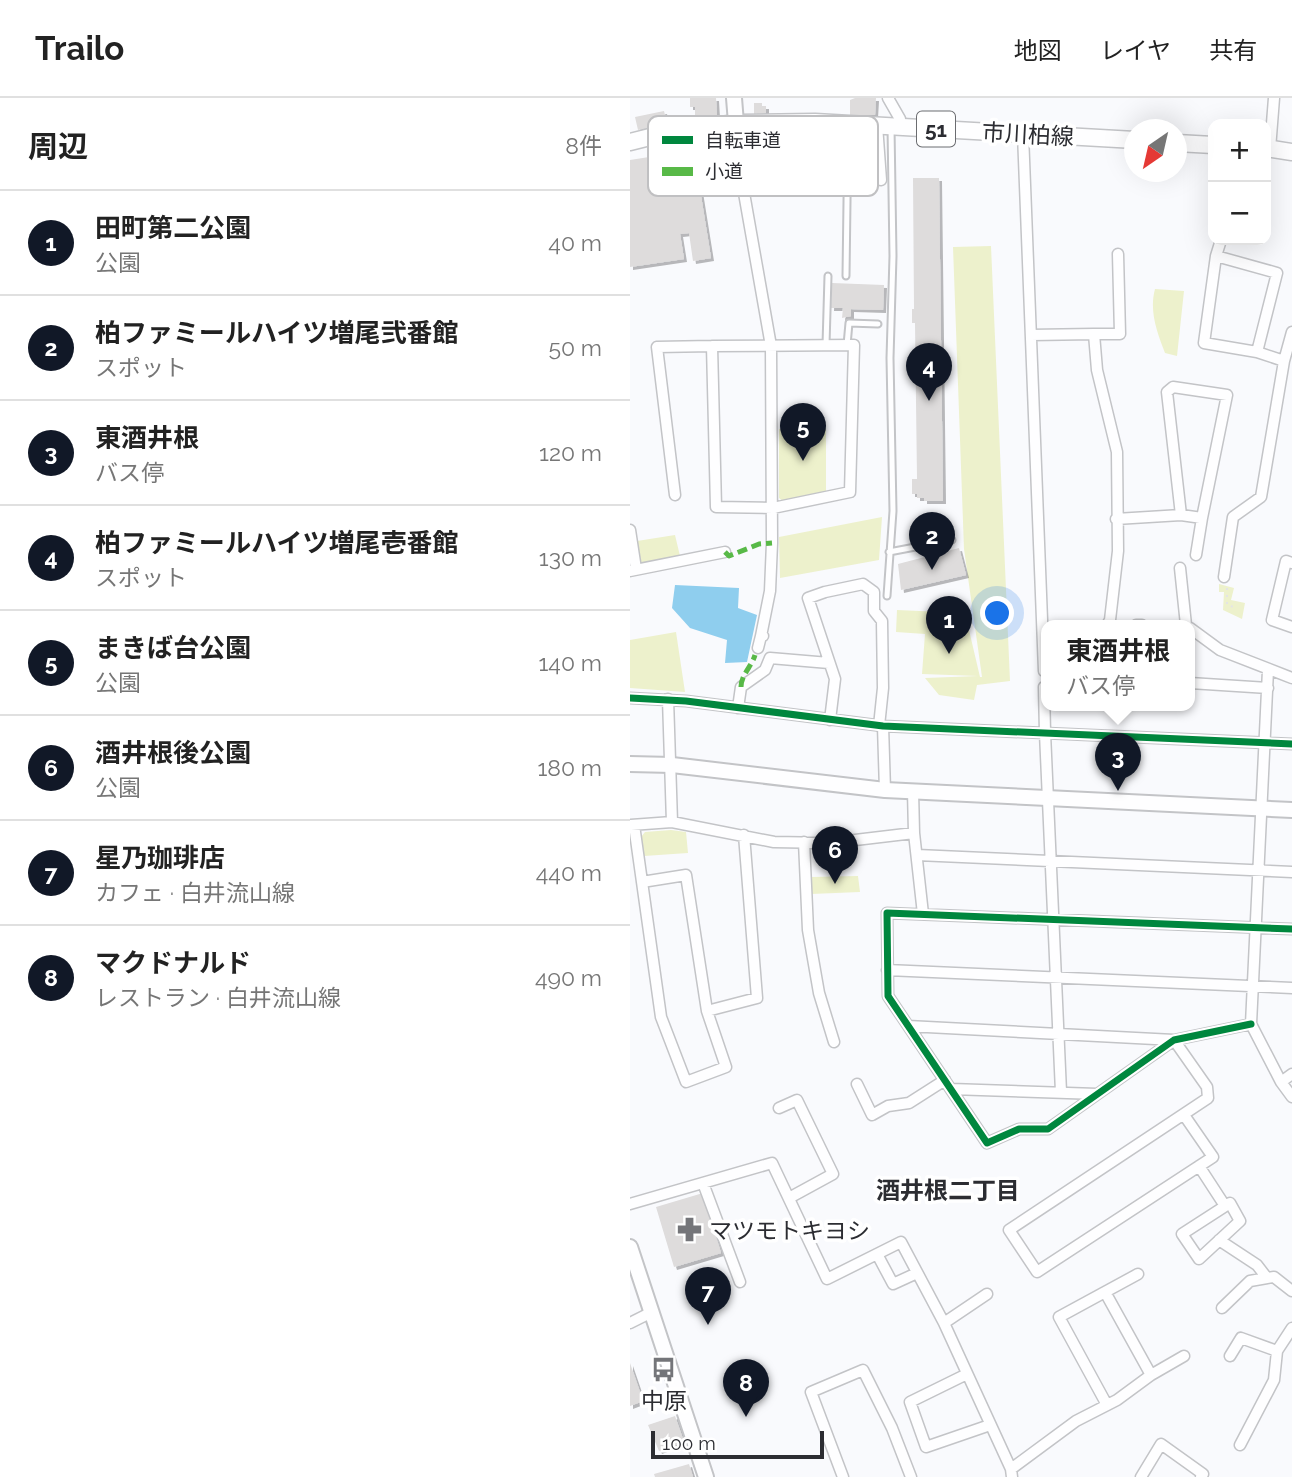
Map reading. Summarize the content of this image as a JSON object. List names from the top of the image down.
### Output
{
  "streets": {
    "main road": ["51", "市川柏線"]
  },
  "districts": ["酒井根二丁目"],
  "places": {
    "pharmacy": ["マツモトキヨシ"],
    "bus stop": ["中原"]
  },
  "legend": ["自転車道", "小道"],
  "scale_bar": "100 m",
  "north": "bottom left",
  "page": {
    "header": "Trailo",
    "nav": ["地図", "レイヤ", "共有"],
    "heading": ["周辺", "8件"],
    "map_buttons": ["+", "−"],
    "list": [
      {
        "mark": "1",
        "name": "田町第二公園",
        "note": "公園",
        "value": "40 m"
      },
      {
        "mark": "2",
        "name": "柏ファミールハイツ増尾弐番館",
        "note": "スポット",
        "value": "50 m"
      },
      {
        "mark": "3",
        "name": "東酒井根",
        "note": "バス停",
        "value": "120 m"
      },
      {
        "mark": "4",
        "name": "柏ファミールハイツ増尾壱番館",
        "note": "スポット",
        "value": "130 m"
      },
      {
        "mark": "5",
        "name": "まきば台公園",
        "note": "公園",
        "value": "140 m"
      },
      {
        "mark": "6",
        "name": "酒井根後公園",
        "note": "公園",
        "value": "180 m"
      },
      {
        "mark": "7",
        "name": "星乃珈琲店",
        "note": "カフェ · 白井流山線",
        "value": "440 m"
      },
      {
        "mark": "8",
        "name": "マクドナルド",
        "note": "レストラン · 白井流山線",
        "value": "490 m"
      }
    ],
    "pins": [
      "4",
      "5",
      "2",
      "1",
      "3",
      "6",
      "7",
      "8"
    ],
    "popup": ["東酒井根", "バス停"],
    "scale": "100 m"
  }
}
